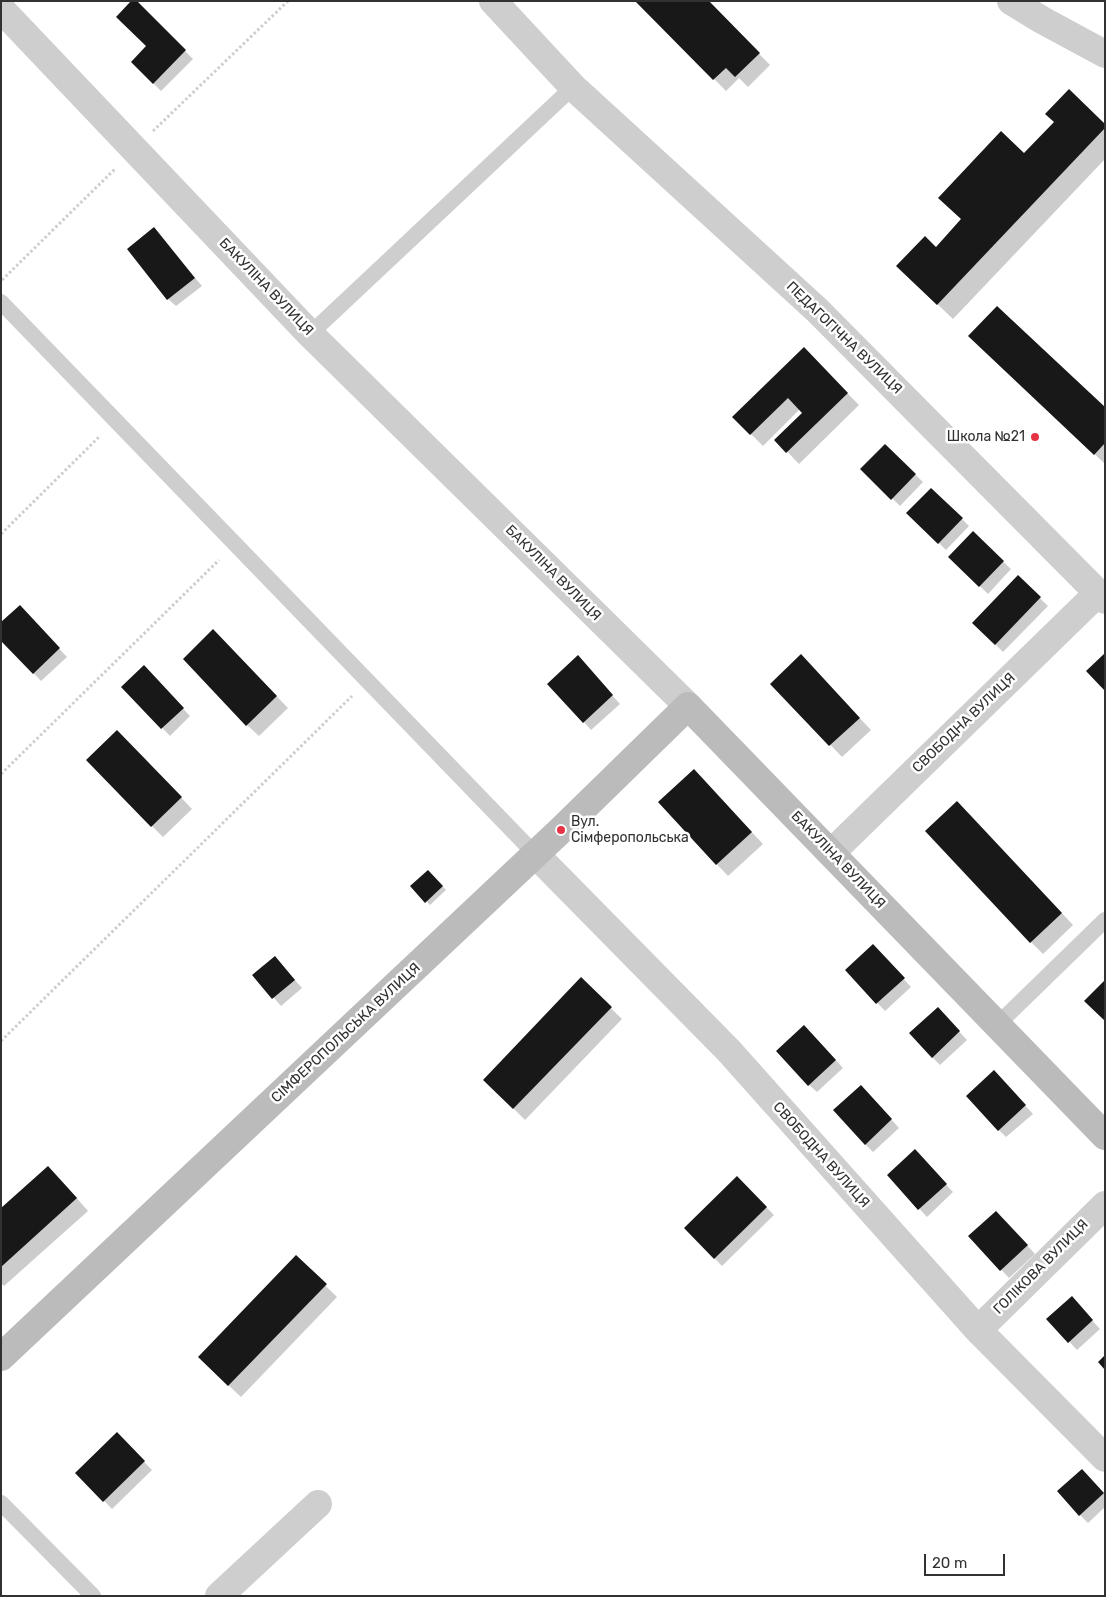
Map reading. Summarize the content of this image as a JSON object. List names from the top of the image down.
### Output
{
  "streets": {
    "street": [
      "БАКУЛІНА ВУЛИЦЯ",
      "ПЕДАГОГІЧНА ВУЛИЦЯ",
      "СВОБОДНА ВУЛИЦЯ",
      "СІМФЕРОПОЛЬСЬКА ВУЛИЦЯ",
      "ГОЛІКОВА ВУЛИЦЯ"
    ]
  },
  "crossings": [
    ["БАКУЛІНА ВУЛИЦЯ", "СВОБОДНА ВУЛИЦЯ"],
    ["БАКУЛІНА ВУЛИЦЯ", "СІМФЕРОПОЛЬСЬКА ВУЛИЦЯ"],
    ["ПЕДАГОГІЧНА ВУЛИЦЯ", "СВОБОДНА ВУЛИЦЯ"],
    ["СВОБОДНА ВУЛИЦЯ", "СІМФЕРОПОЛЬСЬКА ВУЛИЦЯ"],
    ["СВОБОДНА ВУЛИЦЯ", "ГОЛІКОВА ВУЛИЦЯ"]
  ],
  "places": ["Школа №21", "Вул. Сімферопольська"],
  "scale_bar": "20 m"
}
